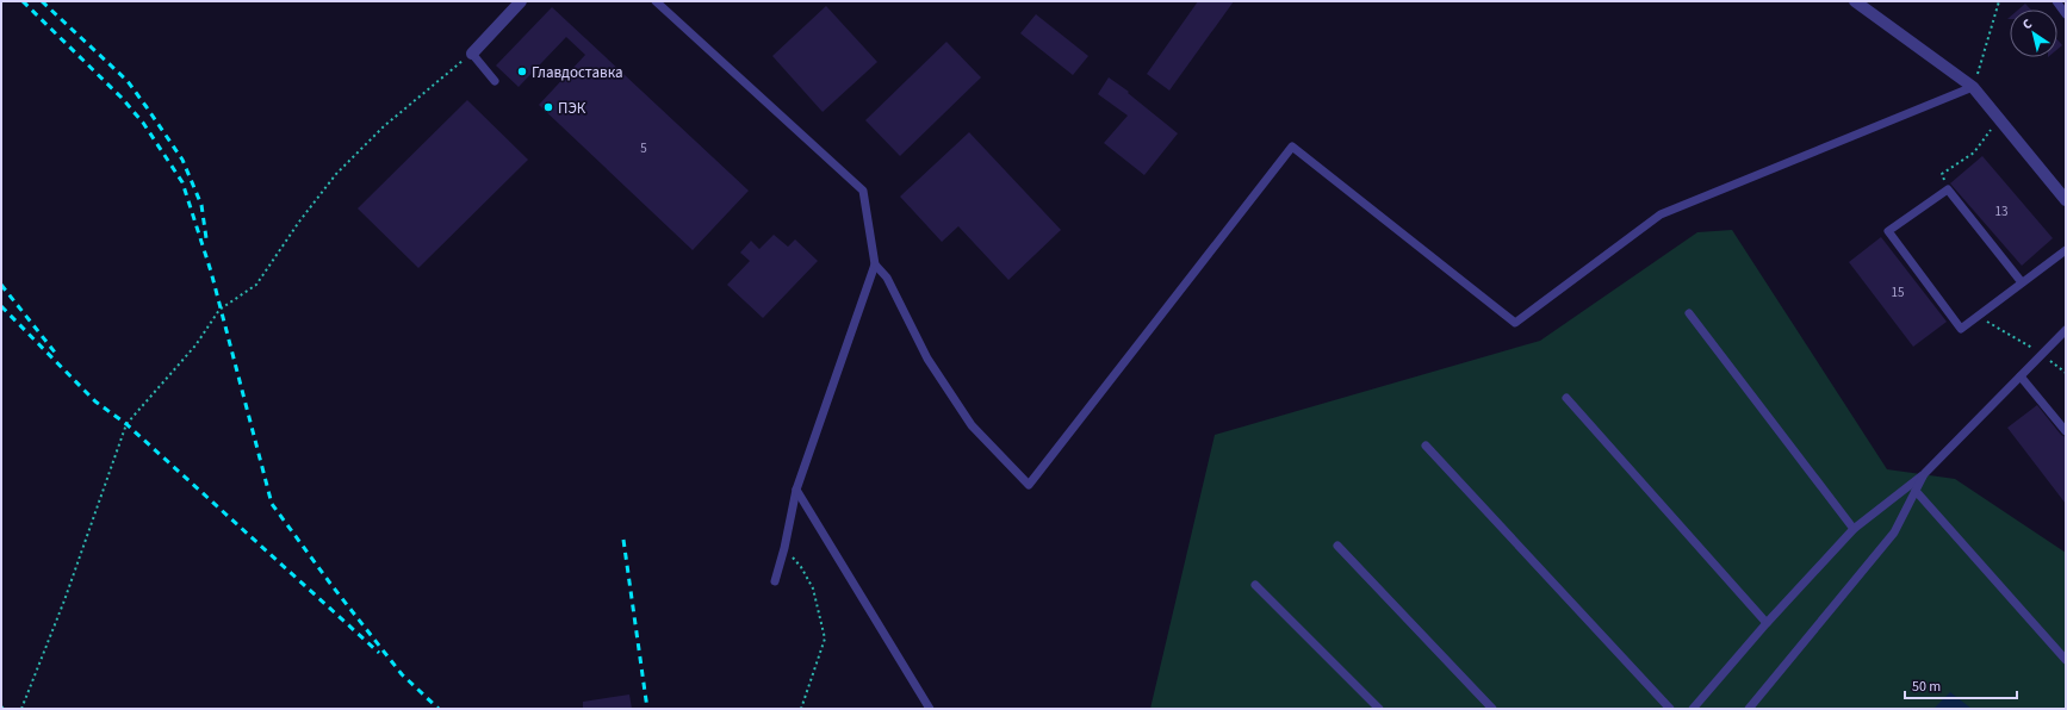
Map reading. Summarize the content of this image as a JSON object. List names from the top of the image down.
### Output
{
  "places": ["Главдоставка", "ПЭК"],
  "house_numbers": ["5", "13", "15"],
  "scale_bar": "50 m",
  "north": "top left"
}
